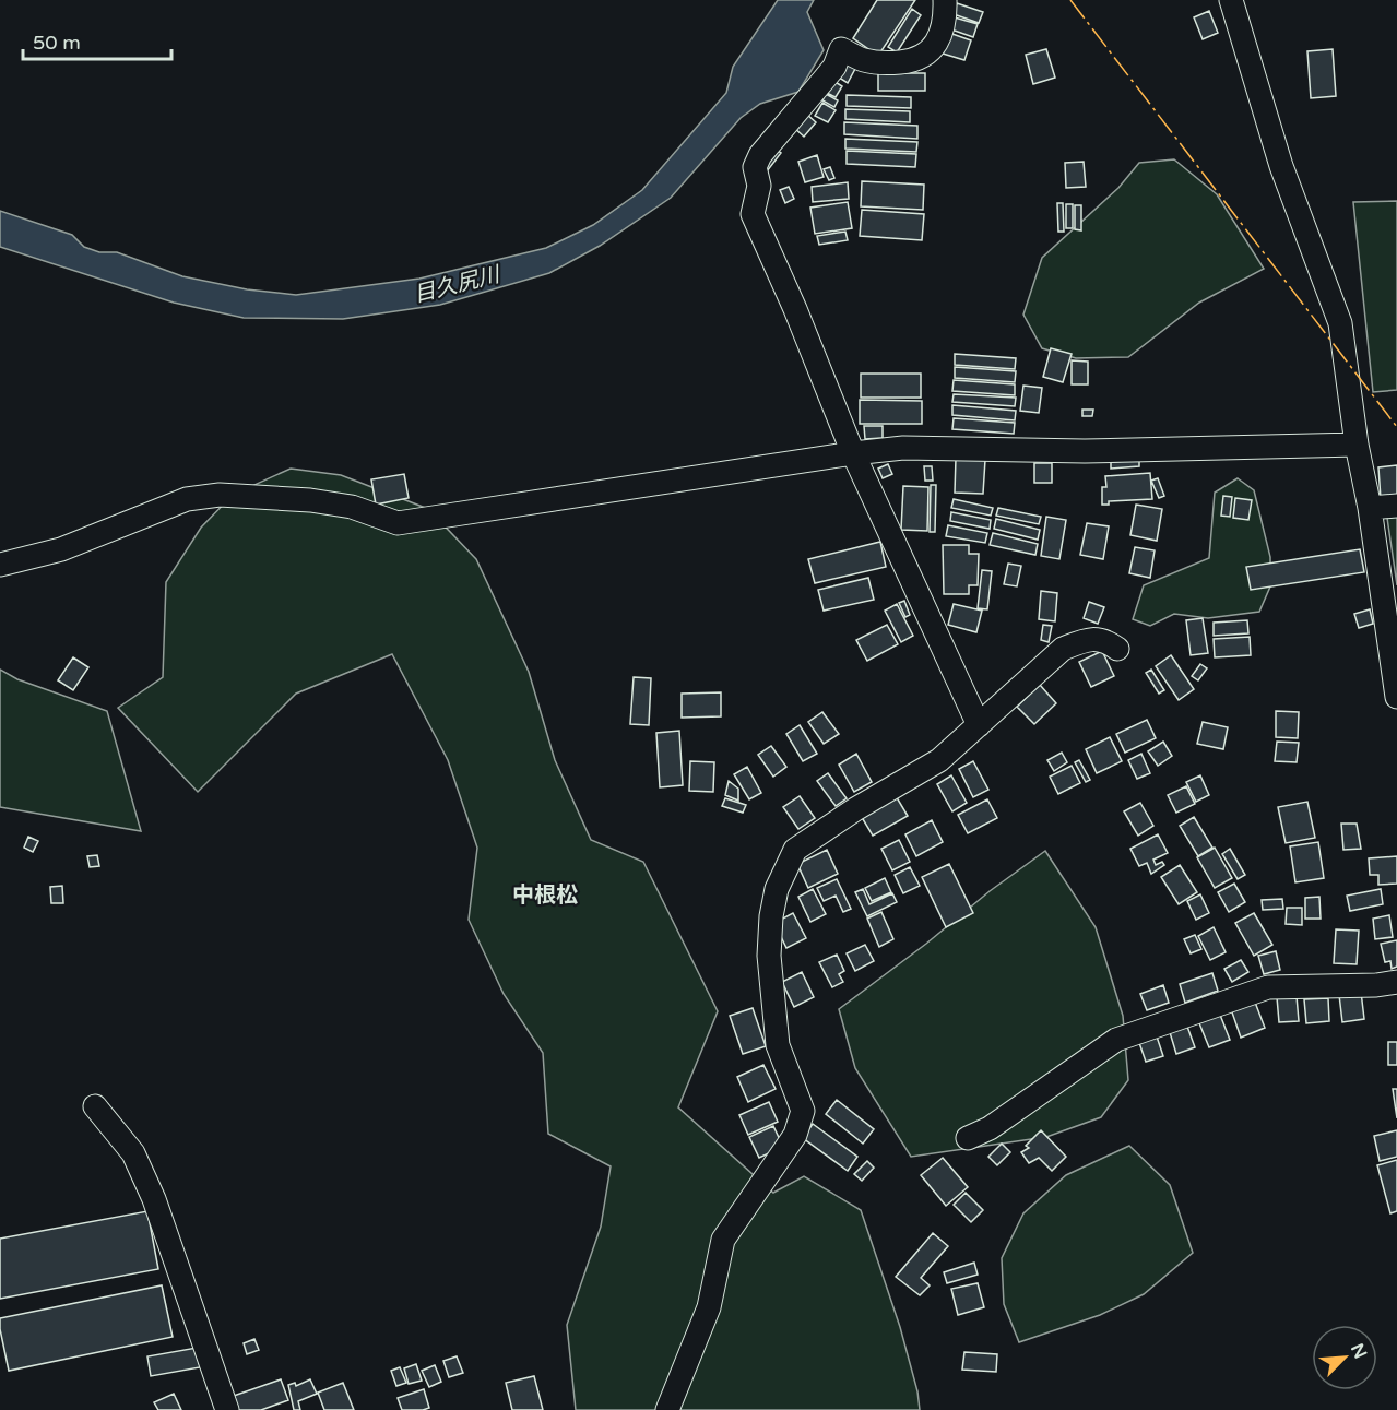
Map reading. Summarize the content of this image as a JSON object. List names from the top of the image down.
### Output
{
  "districts": ["中根松"],
  "water": ["目久尻川"],
  "scale_bar": "50 m",
  "north": "top right"
}
